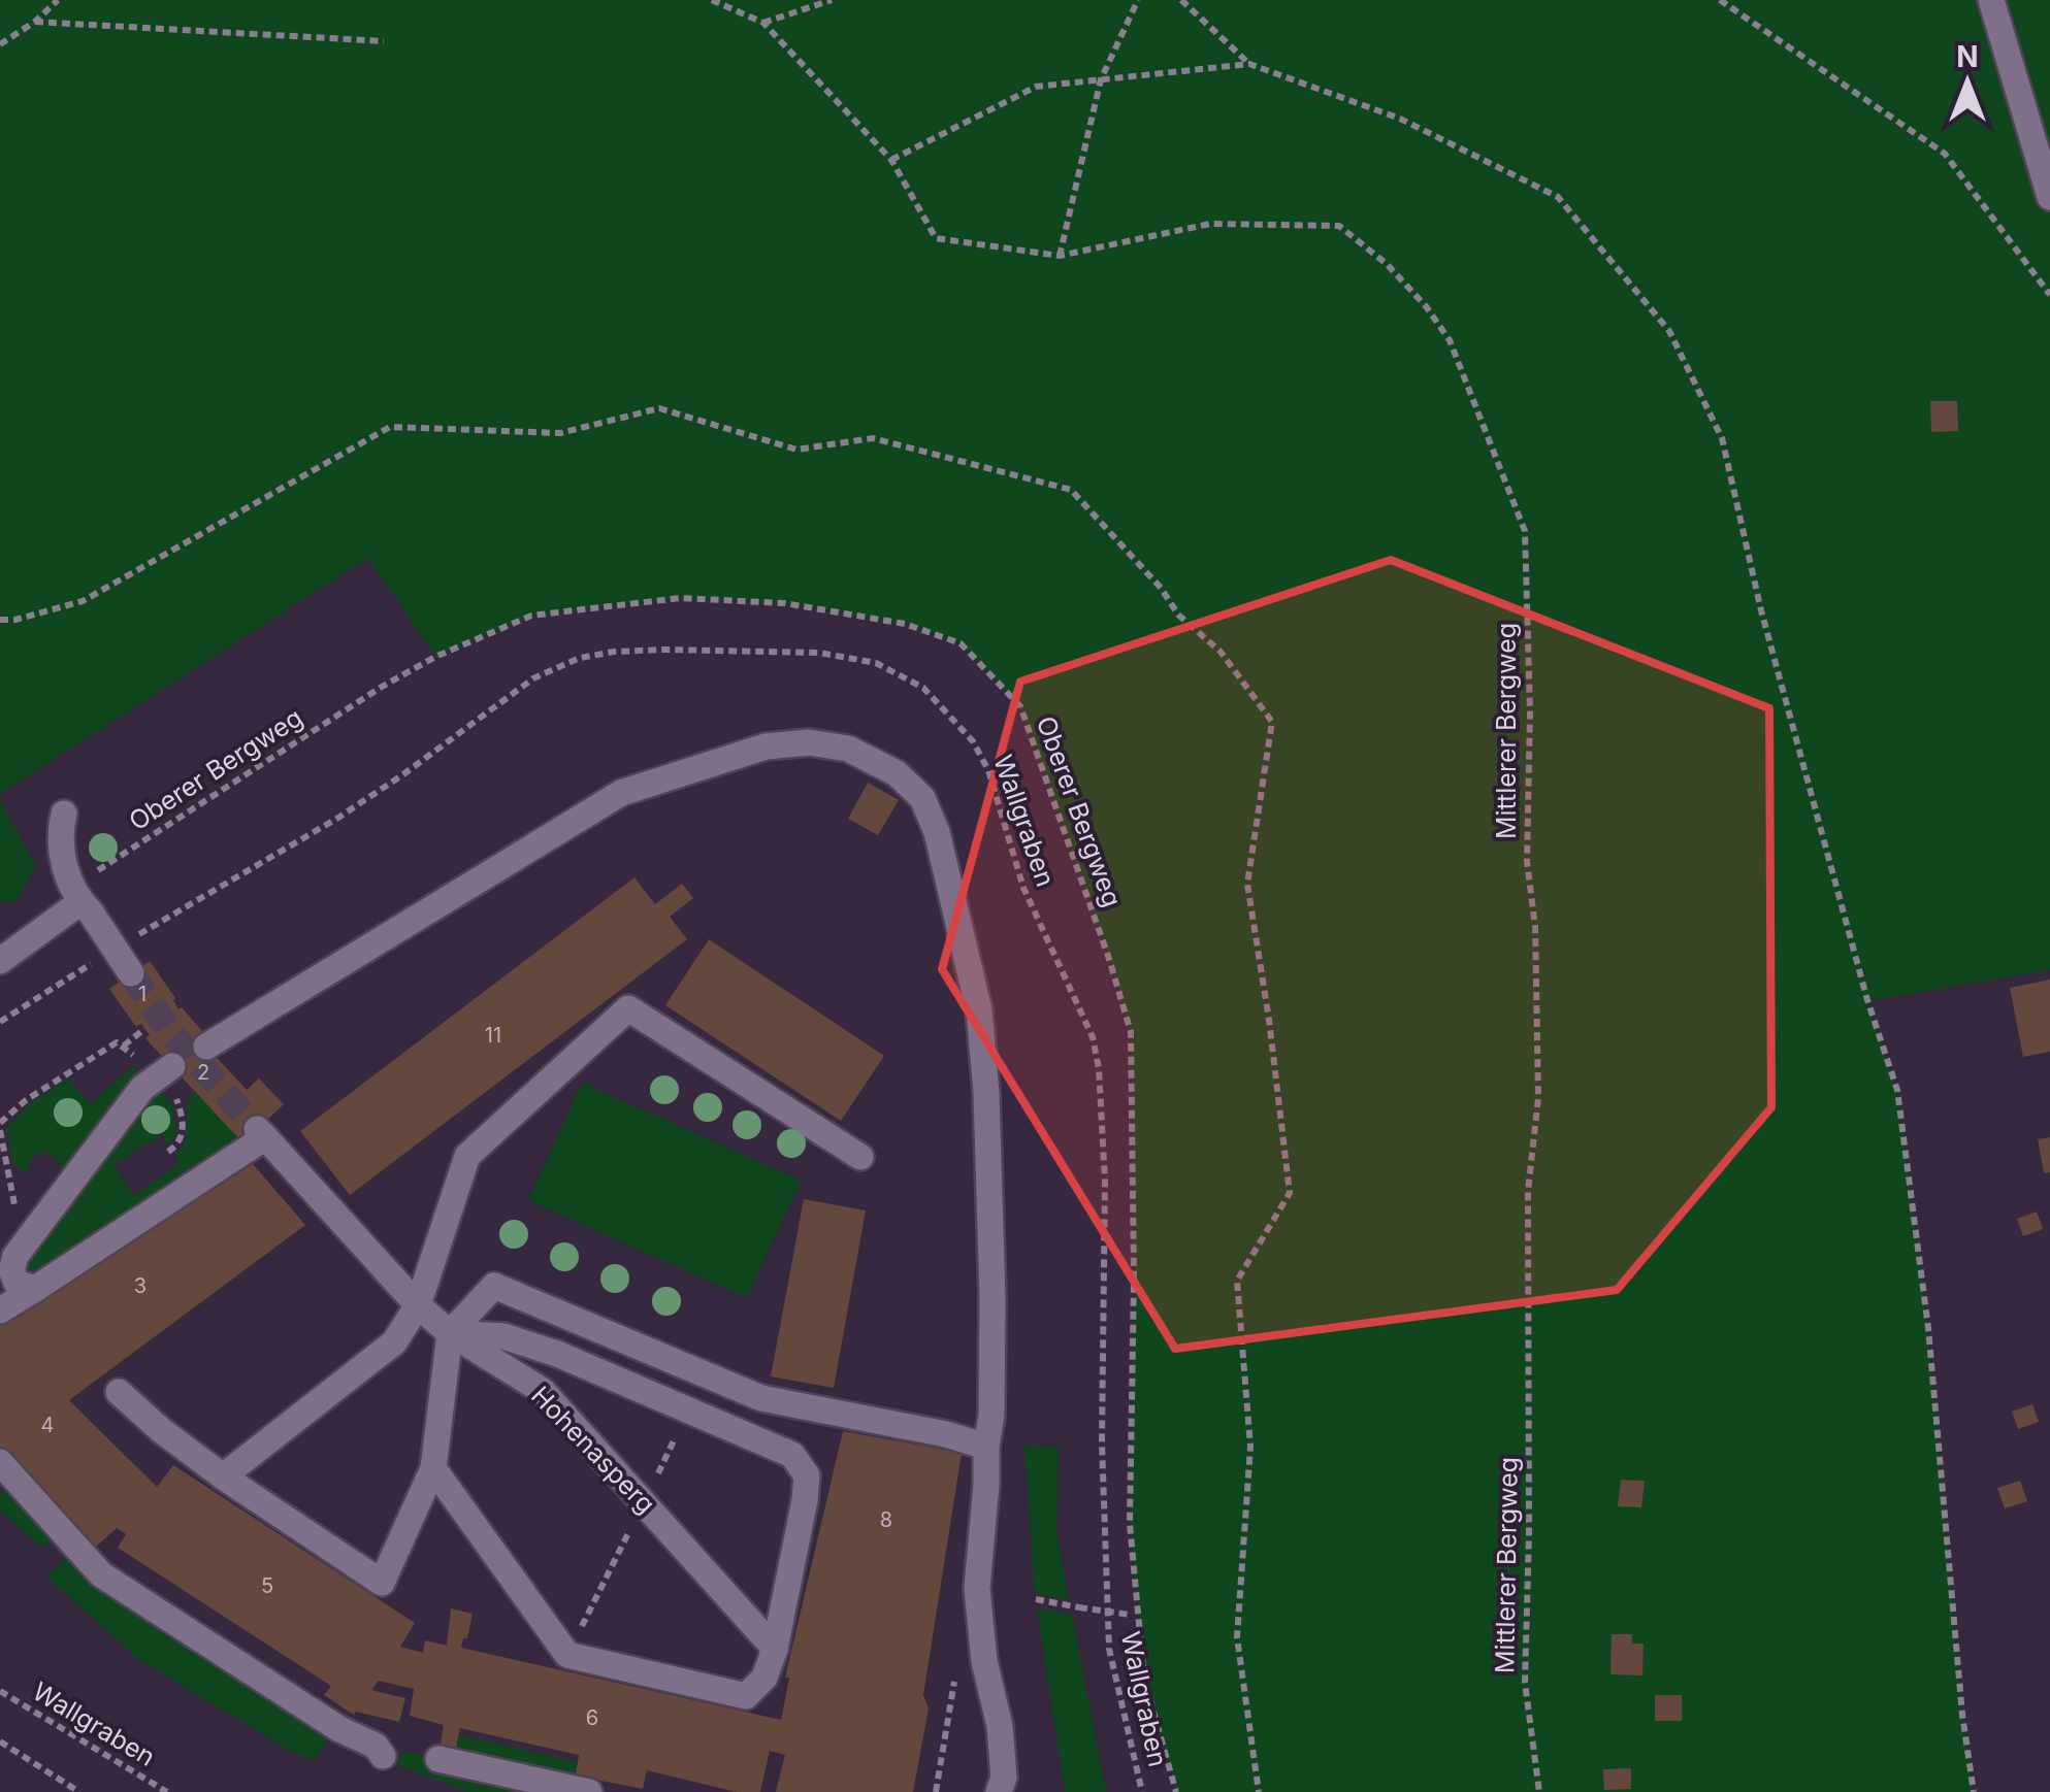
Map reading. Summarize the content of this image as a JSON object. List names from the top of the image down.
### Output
{
  "streets": {
    "lane": ["Hohenasperg"],
    "path": ["Mittlerer Bergweg", "Oberer Bergweg", "Wallgraben"]
  },
  "house_numbers": [
    "1",
    "11",
    "2",
    "3",
    "4",
    "8",
    "5",
    "6"
  ],
  "north": "top"
}
